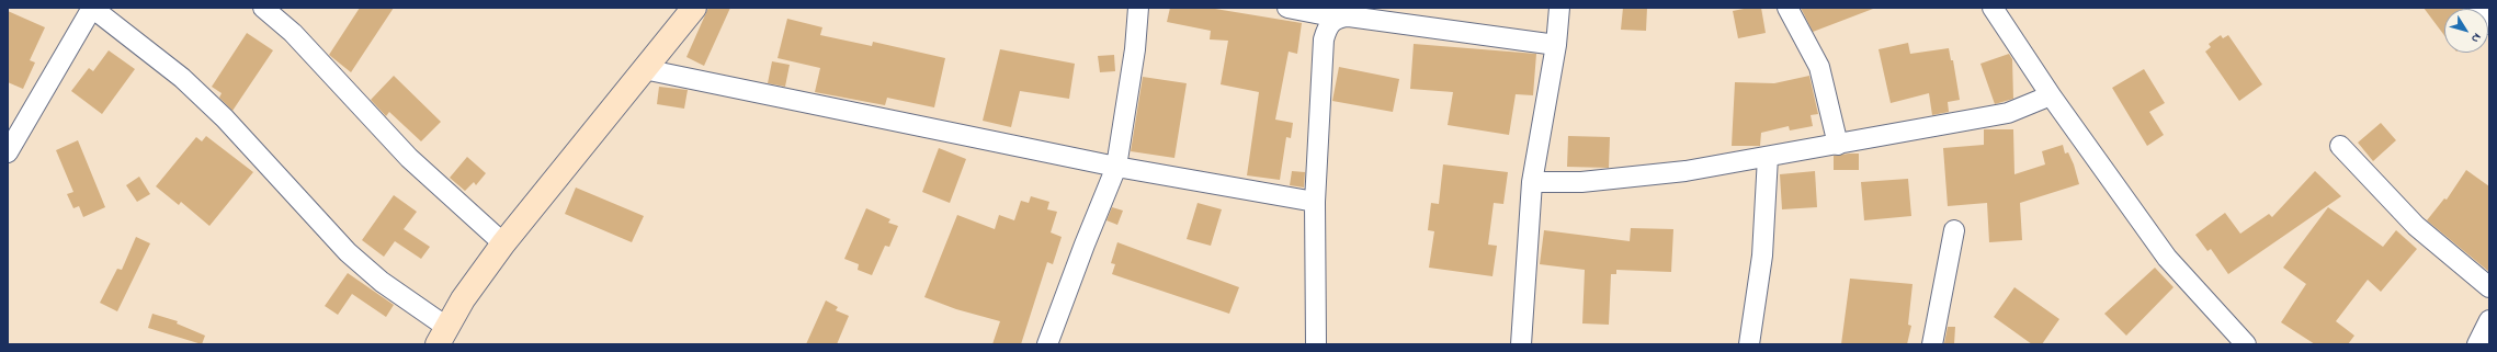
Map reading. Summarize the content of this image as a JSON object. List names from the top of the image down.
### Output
{
  "north": "bottom right"
}
